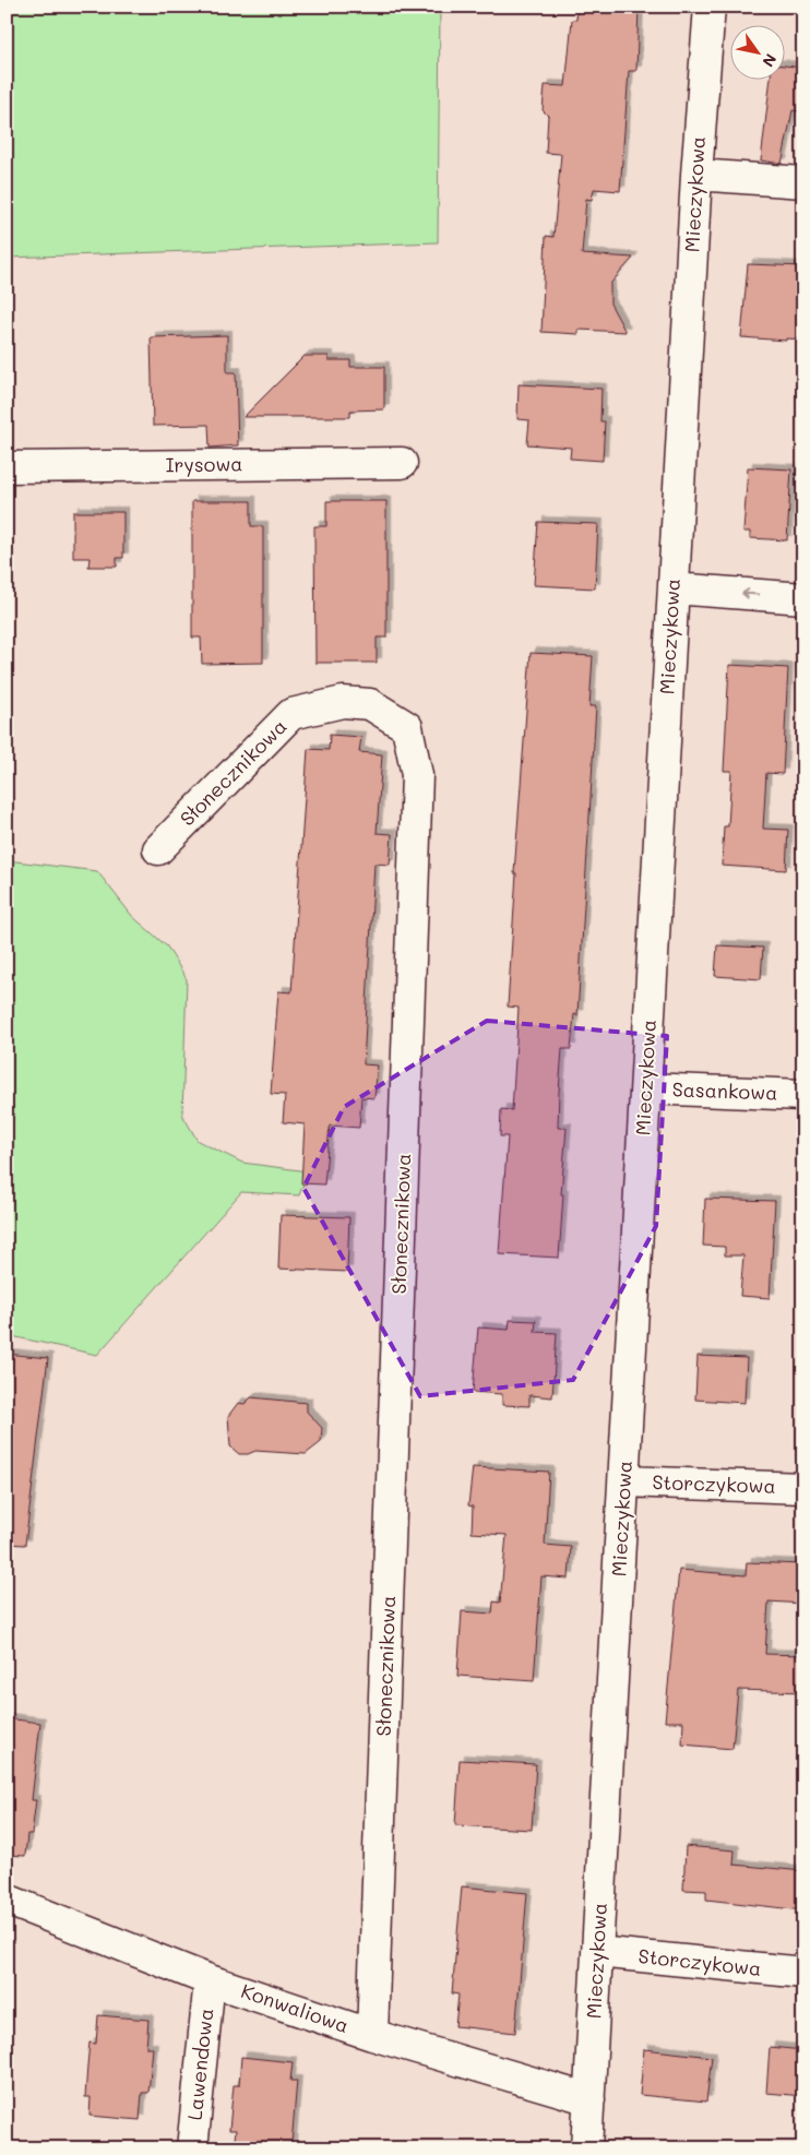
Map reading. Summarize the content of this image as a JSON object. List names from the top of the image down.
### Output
{
  "streets": {
    "street": [
      "Mieczykowa",
      "Irysowa",
      "Słonecznikowa",
      "Sasankowa",
      "Storczykowa",
      "Konwaliowa",
      "Lawendowa"
    ]
  },
  "crossings": [
    ["Mieczykowa", "Sasankowa"],
    ["Mieczykowa", "Storczykowa"],
    ["Mieczykowa", "Konwaliowa"],
    ["Słonecznikowa", "Konwaliowa"],
    ["Konwaliowa", "Lawendowa"]
  ],
  "north": "bottom right"
}
